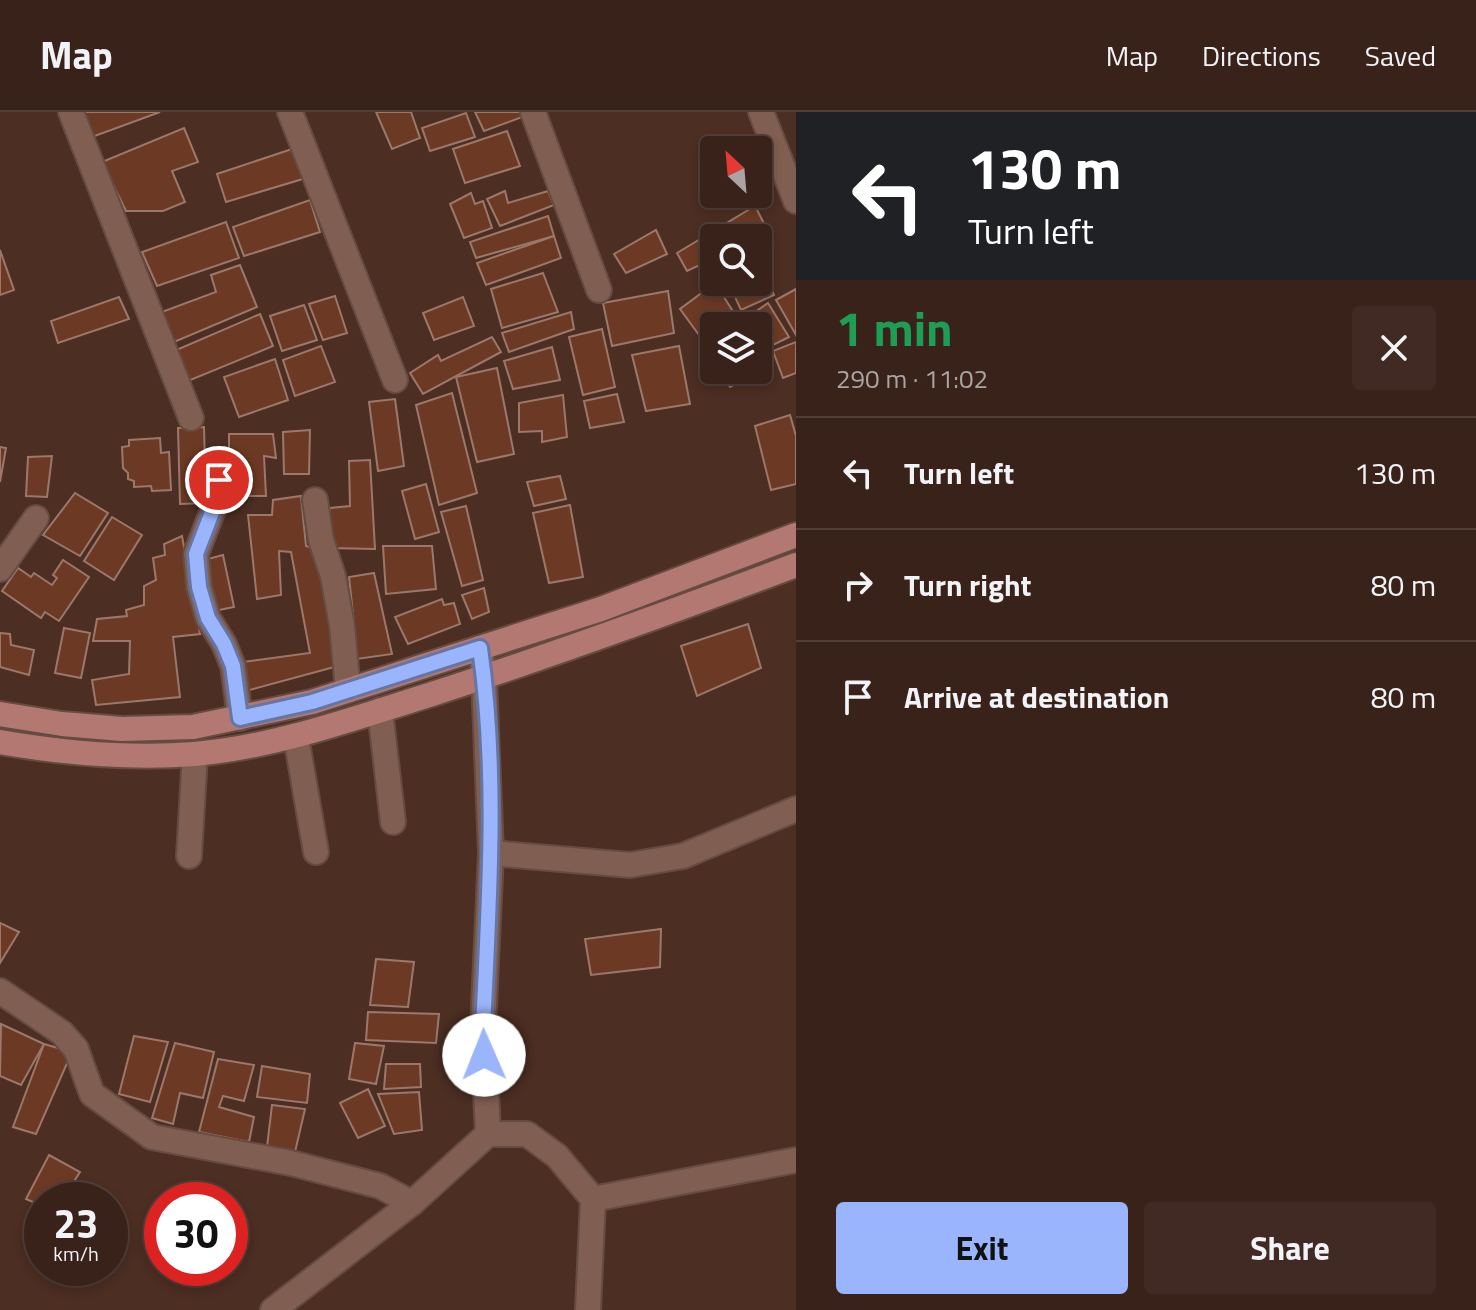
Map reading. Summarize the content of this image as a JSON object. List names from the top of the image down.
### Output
{
  "north": "top left",
  "page": {
    "header": "Map",
    "nav": ["Map", "Directions", "Saved"],
    "turn": ["130 m", "Turn left"],
    "heading": ["1 min", "290 m · 11:02"],
    "list": [
      {
        "name": "Turn left",
        "value": "130 m"
      },
      {
        "name": "Turn right",
        "value": "80 m"
      },
      {
        "name": "Arrive at destination",
        "value": "80 m"
      }
    ],
    "speed": "23 km/h",
    "limit": "30",
    "buttons": ["Exit", "Share"]
  }
}
